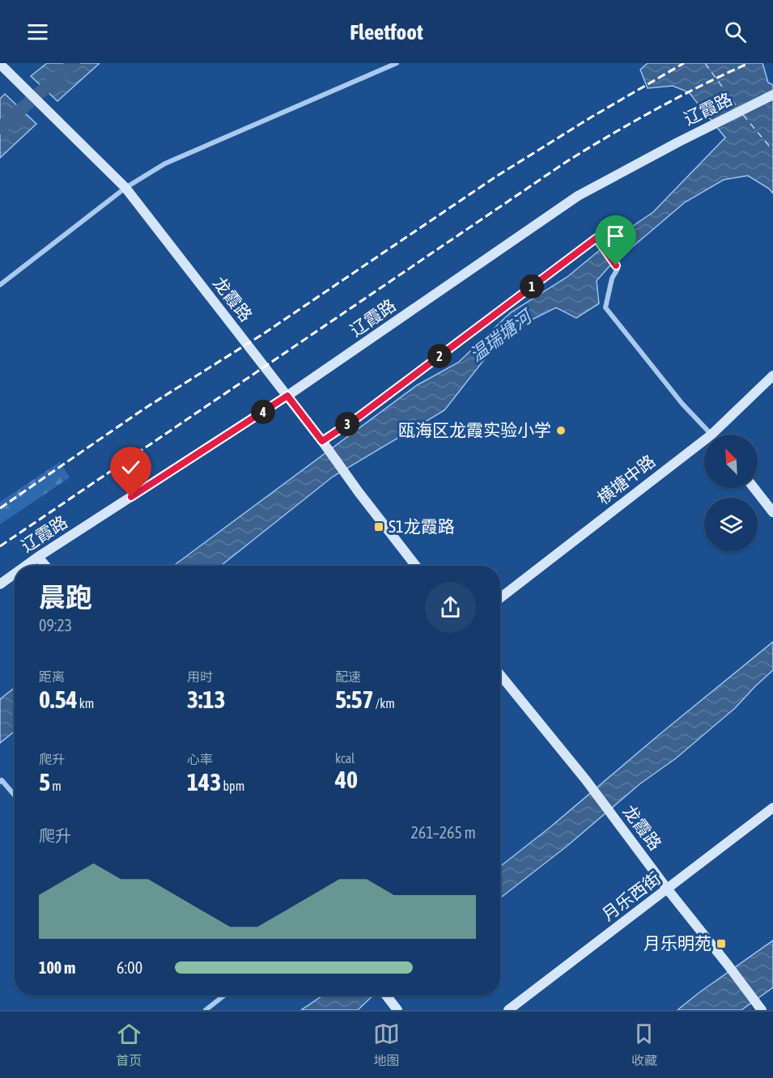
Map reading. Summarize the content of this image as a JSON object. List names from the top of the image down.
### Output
{
  "streets": {
    "main road": [
      "辽霞路",
      "龙霞路",
      "横塘中路",
      "月乐西街"
    ]
  },
  "crossings": [
    ["辽霞路", "龙霞路"],
    ["龙霞路", "月乐西街"]
  ],
  "water": ["温瑞塘河"],
  "places": {
    "other": ["瓯海区龙霞实验小学"],
    "transit": ["S1龙霞路", "月乐明苑"]
  },
  "north": "top left",
  "page": {
    "header": "Fleetfoot",
    "pins": [
      "1",
      "2",
      "4",
      "3"
    ],
    "heading": ["晨跑", "09:23"],
    "stats": [
      ["距离", "0.54 km"],
      ["用时", "3:13"],
      ["配速", "5:57 /km"],
      ["爬升", "5 m"],
      ["心率", "143 bpm"],
      ["kcal", "40"]
    ],
    "chart": ["爬升", "261–265 m"],
    "list": [
      {
        "name": "100 m",
        "note": "6:00"
      }
    ],
    "tabs": ["首页", "地图", "收藏"]
  }
}
